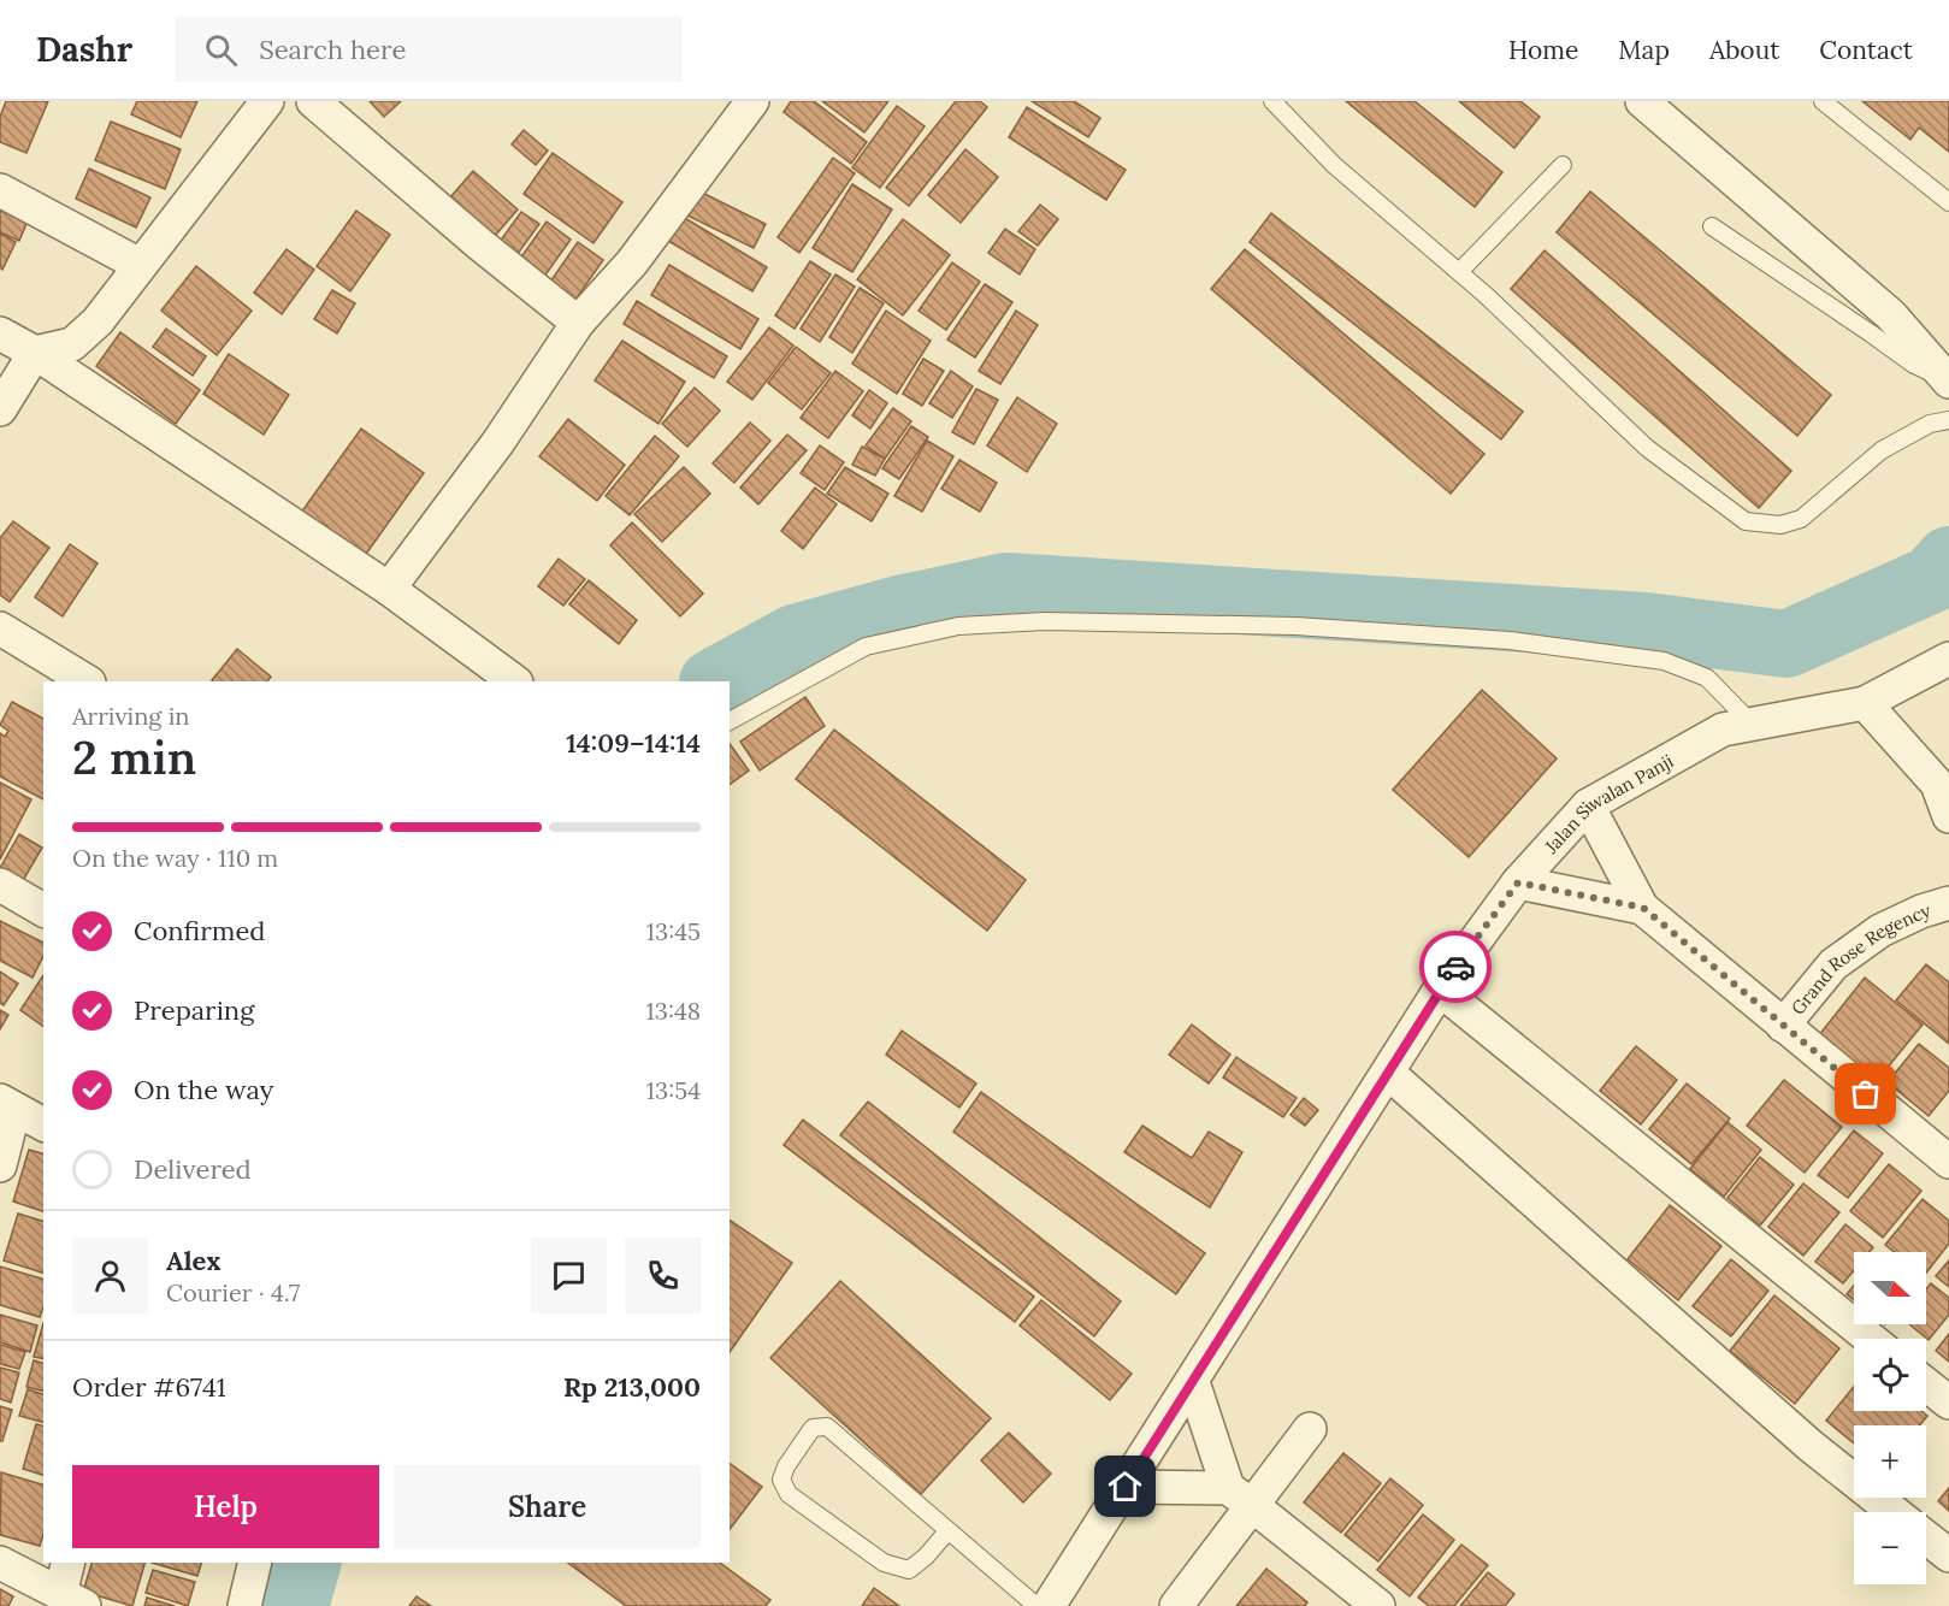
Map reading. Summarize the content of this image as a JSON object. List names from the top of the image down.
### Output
{
  "streets": {
    "street": ["Jalan Siwalan Panji", "Grand Rose Regency"]
  },
  "north": "right",
  "page": {
    "header": "Dashr",
    "search": "Search here",
    "nav": [
      "Home",
      "Map",
      "About",
      "Contact"
    ],
    "heading": ["2 min", "Arriving in", "14:09–14:14"],
    "panel": [
      "Alex",
      "Courier · 4.7",
      "Order #6741",
      "Rp 213,000"
    ],
    "bar": "On the way · 110 m",
    "list": [
      ["Confirmed", "13:45"],
      ["Preparing", "13:48"],
      ["On the way", "13:54"],
      "Delivered"
    ],
    "map_buttons": ["+", "−"],
    "buttons": ["Help", "Share"]
  }
}
